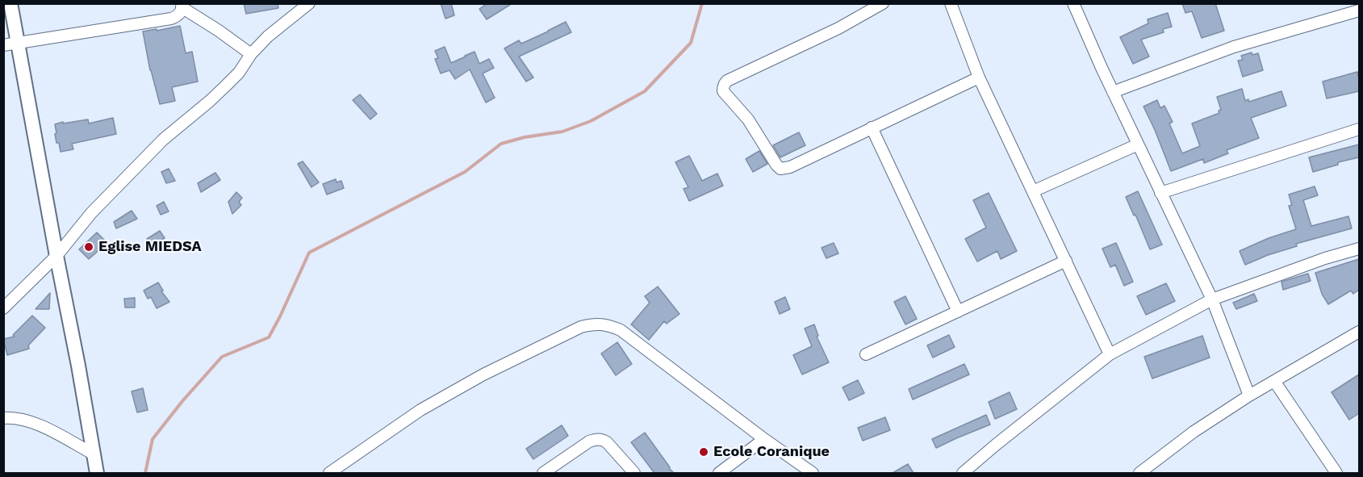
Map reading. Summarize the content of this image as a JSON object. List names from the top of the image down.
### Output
{
  "places": ["Eglise MIEDSA", "Ecole Coranique"]
}
